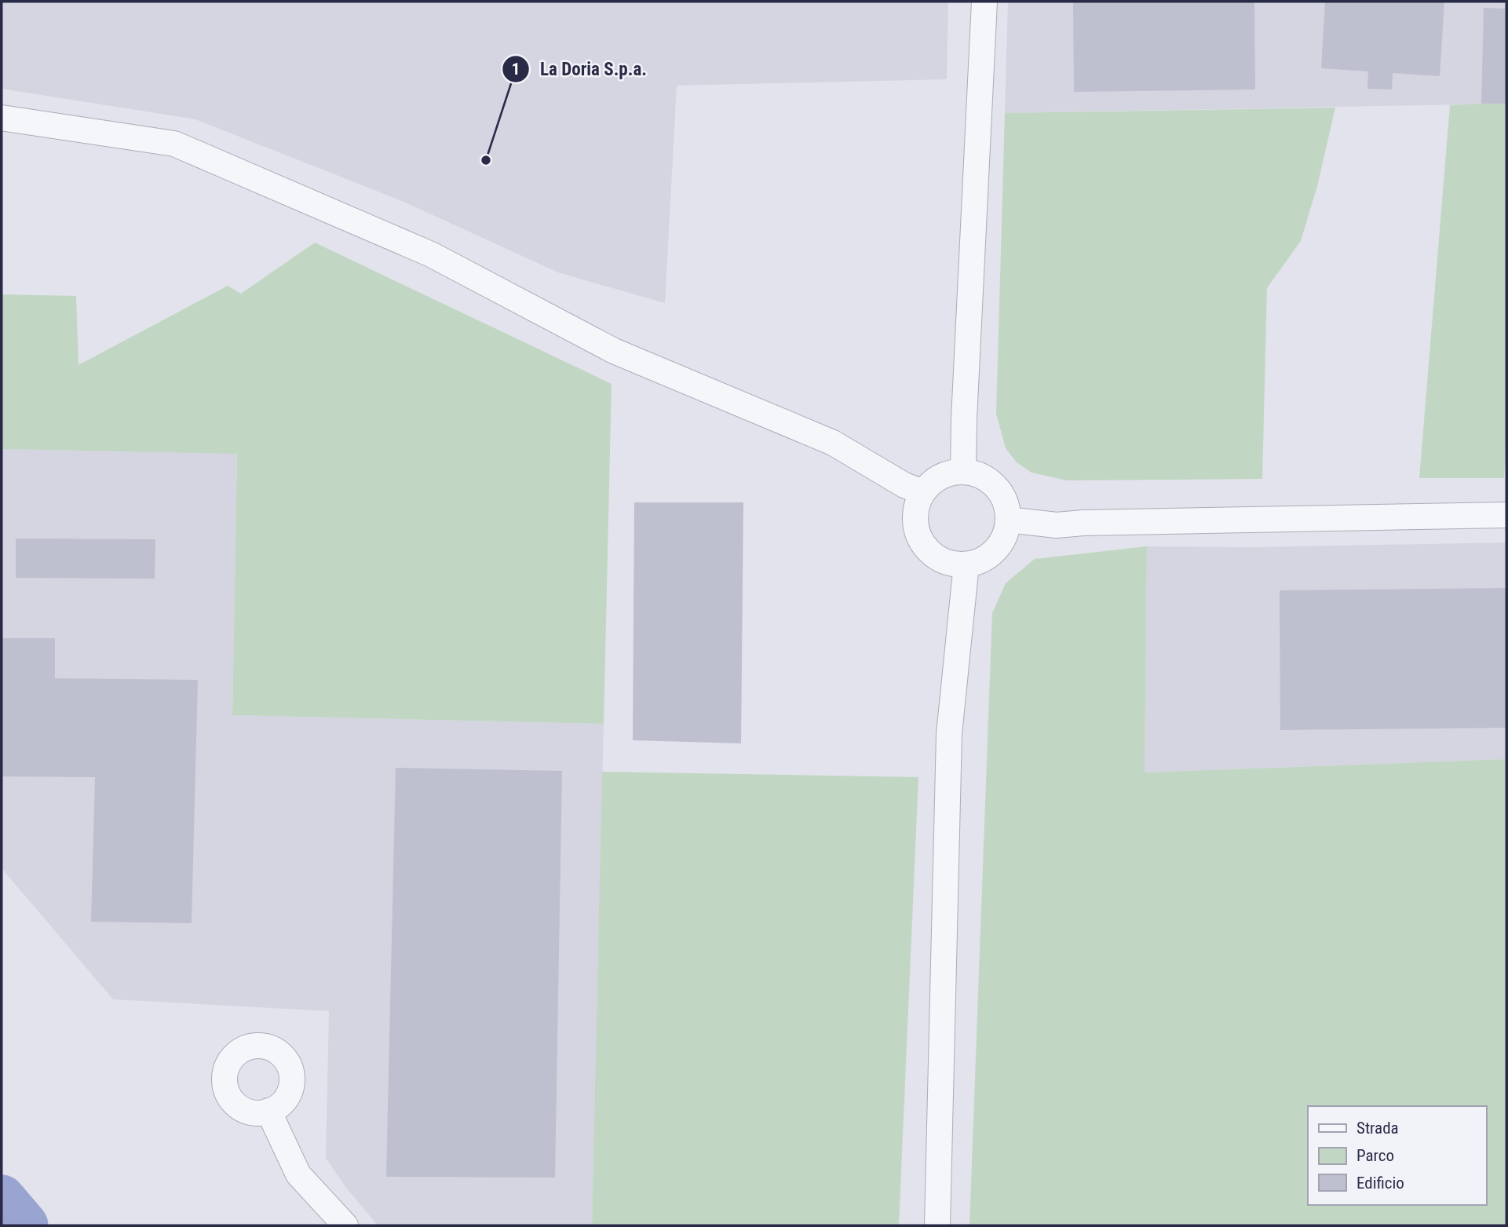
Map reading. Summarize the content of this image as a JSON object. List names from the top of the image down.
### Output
{
  "places": ["La Doria S.p.a."],
  "legend": ["Strada", "Parco", "Edificio"]
}
